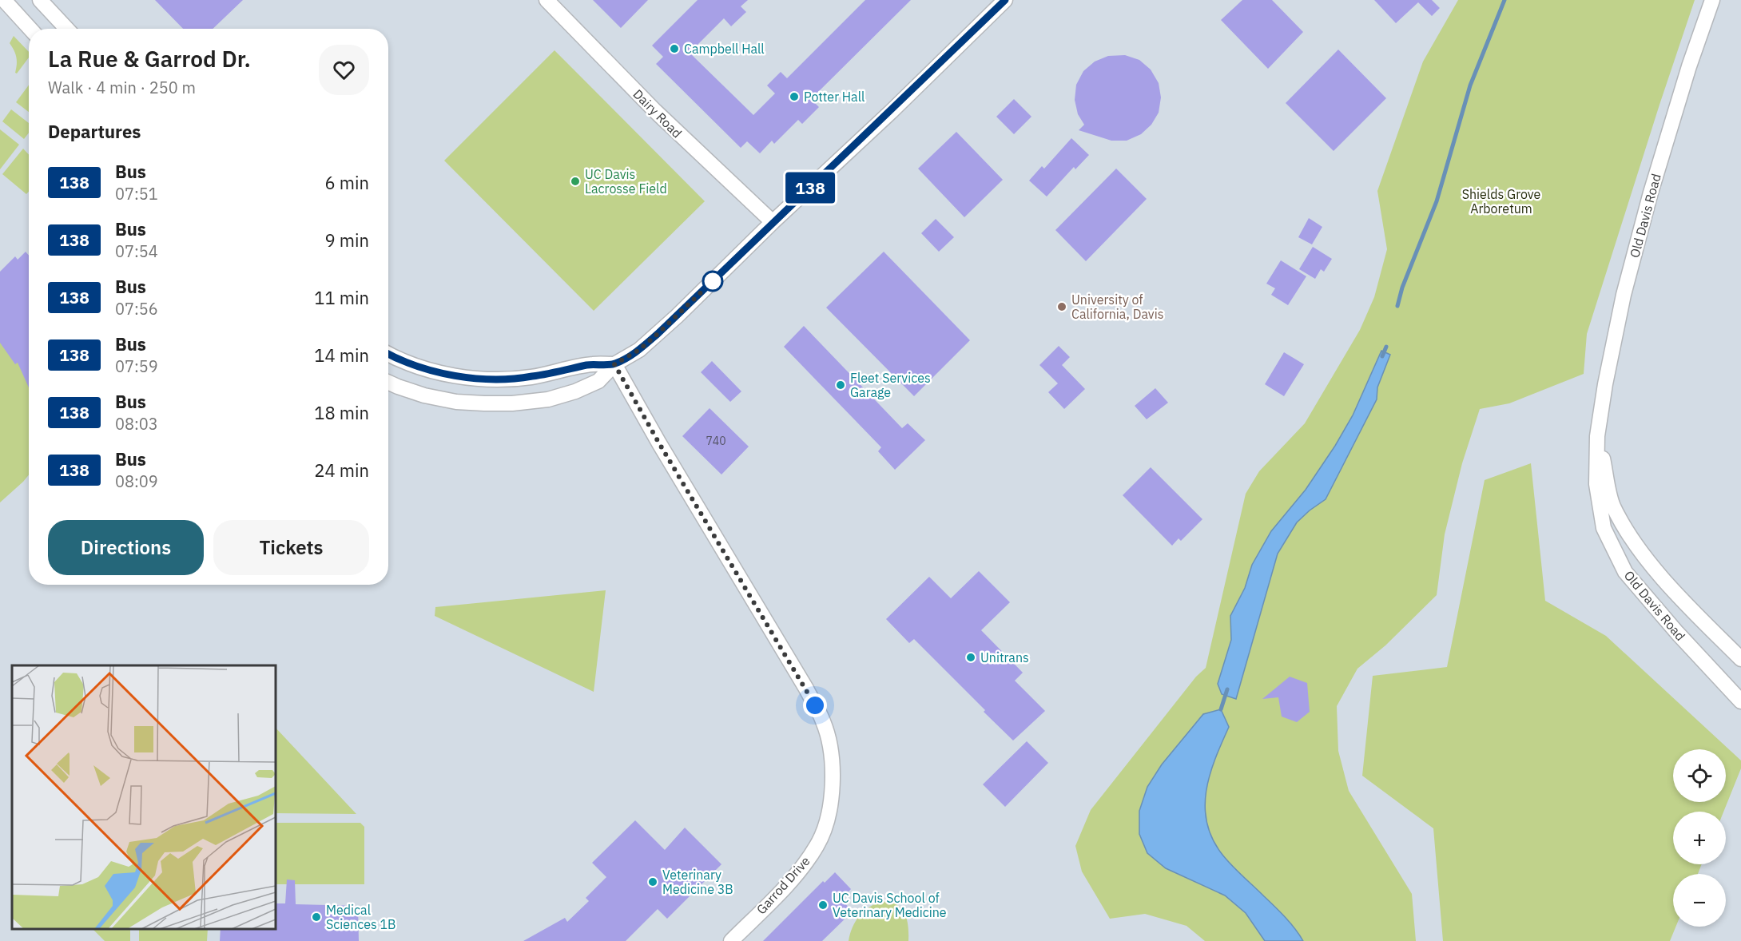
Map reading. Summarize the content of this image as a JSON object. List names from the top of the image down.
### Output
{
  "streets": {
    "street": ["Dairy Road", "Old Davis Road", "Garrod Drive"]
  },
  "parks": ["Shields Grove Arboretum"],
  "places": [
    "Campbell Hall",
    "Potter Hall",
    "UC Davis Lacrosse Field",
    "University of California, Davis",
    "Fleet Services Garage",
    "Unitrans",
    "Veterinary Medicine 3B",
    "UC Davis School of Veterinary Medicine",
    "Medical Sciences 1B"
  ],
  "lines": ["bus line 138"],
  "house_numbers": ["740"],
  "page": {
    "on_map": "138",
    "heading": [
      ["La Rue & Garrod Dr.", "Walk · 4 min · 250 m"],
      "Departures"
    ],
    "list": [
      {
        "mark": "138",
        "name": "Bus",
        "note": "07:51",
        "value": "6 min"
      },
      {
        "mark": "138",
        "name": "Bus",
        "note": "07:54",
        "value": "9 min"
      },
      {
        "mark": "138",
        "name": "Bus",
        "note": "07:56",
        "value": "11 min"
      },
      {
        "mark": "138",
        "name": "Bus",
        "note": "07:59",
        "value": "14 min"
      },
      {
        "mark": "138",
        "name": "Bus",
        "note": "08:03",
        "value": "18 min"
      },
      {
        "mark": "138",
        "name": "Bus",
        "note": "08:09",
        "value": "24 min"
      }
    ],
    "buttons": ["Directions", "Tickets"],
    "map_buttons": ["+", "−"]
  }
}
